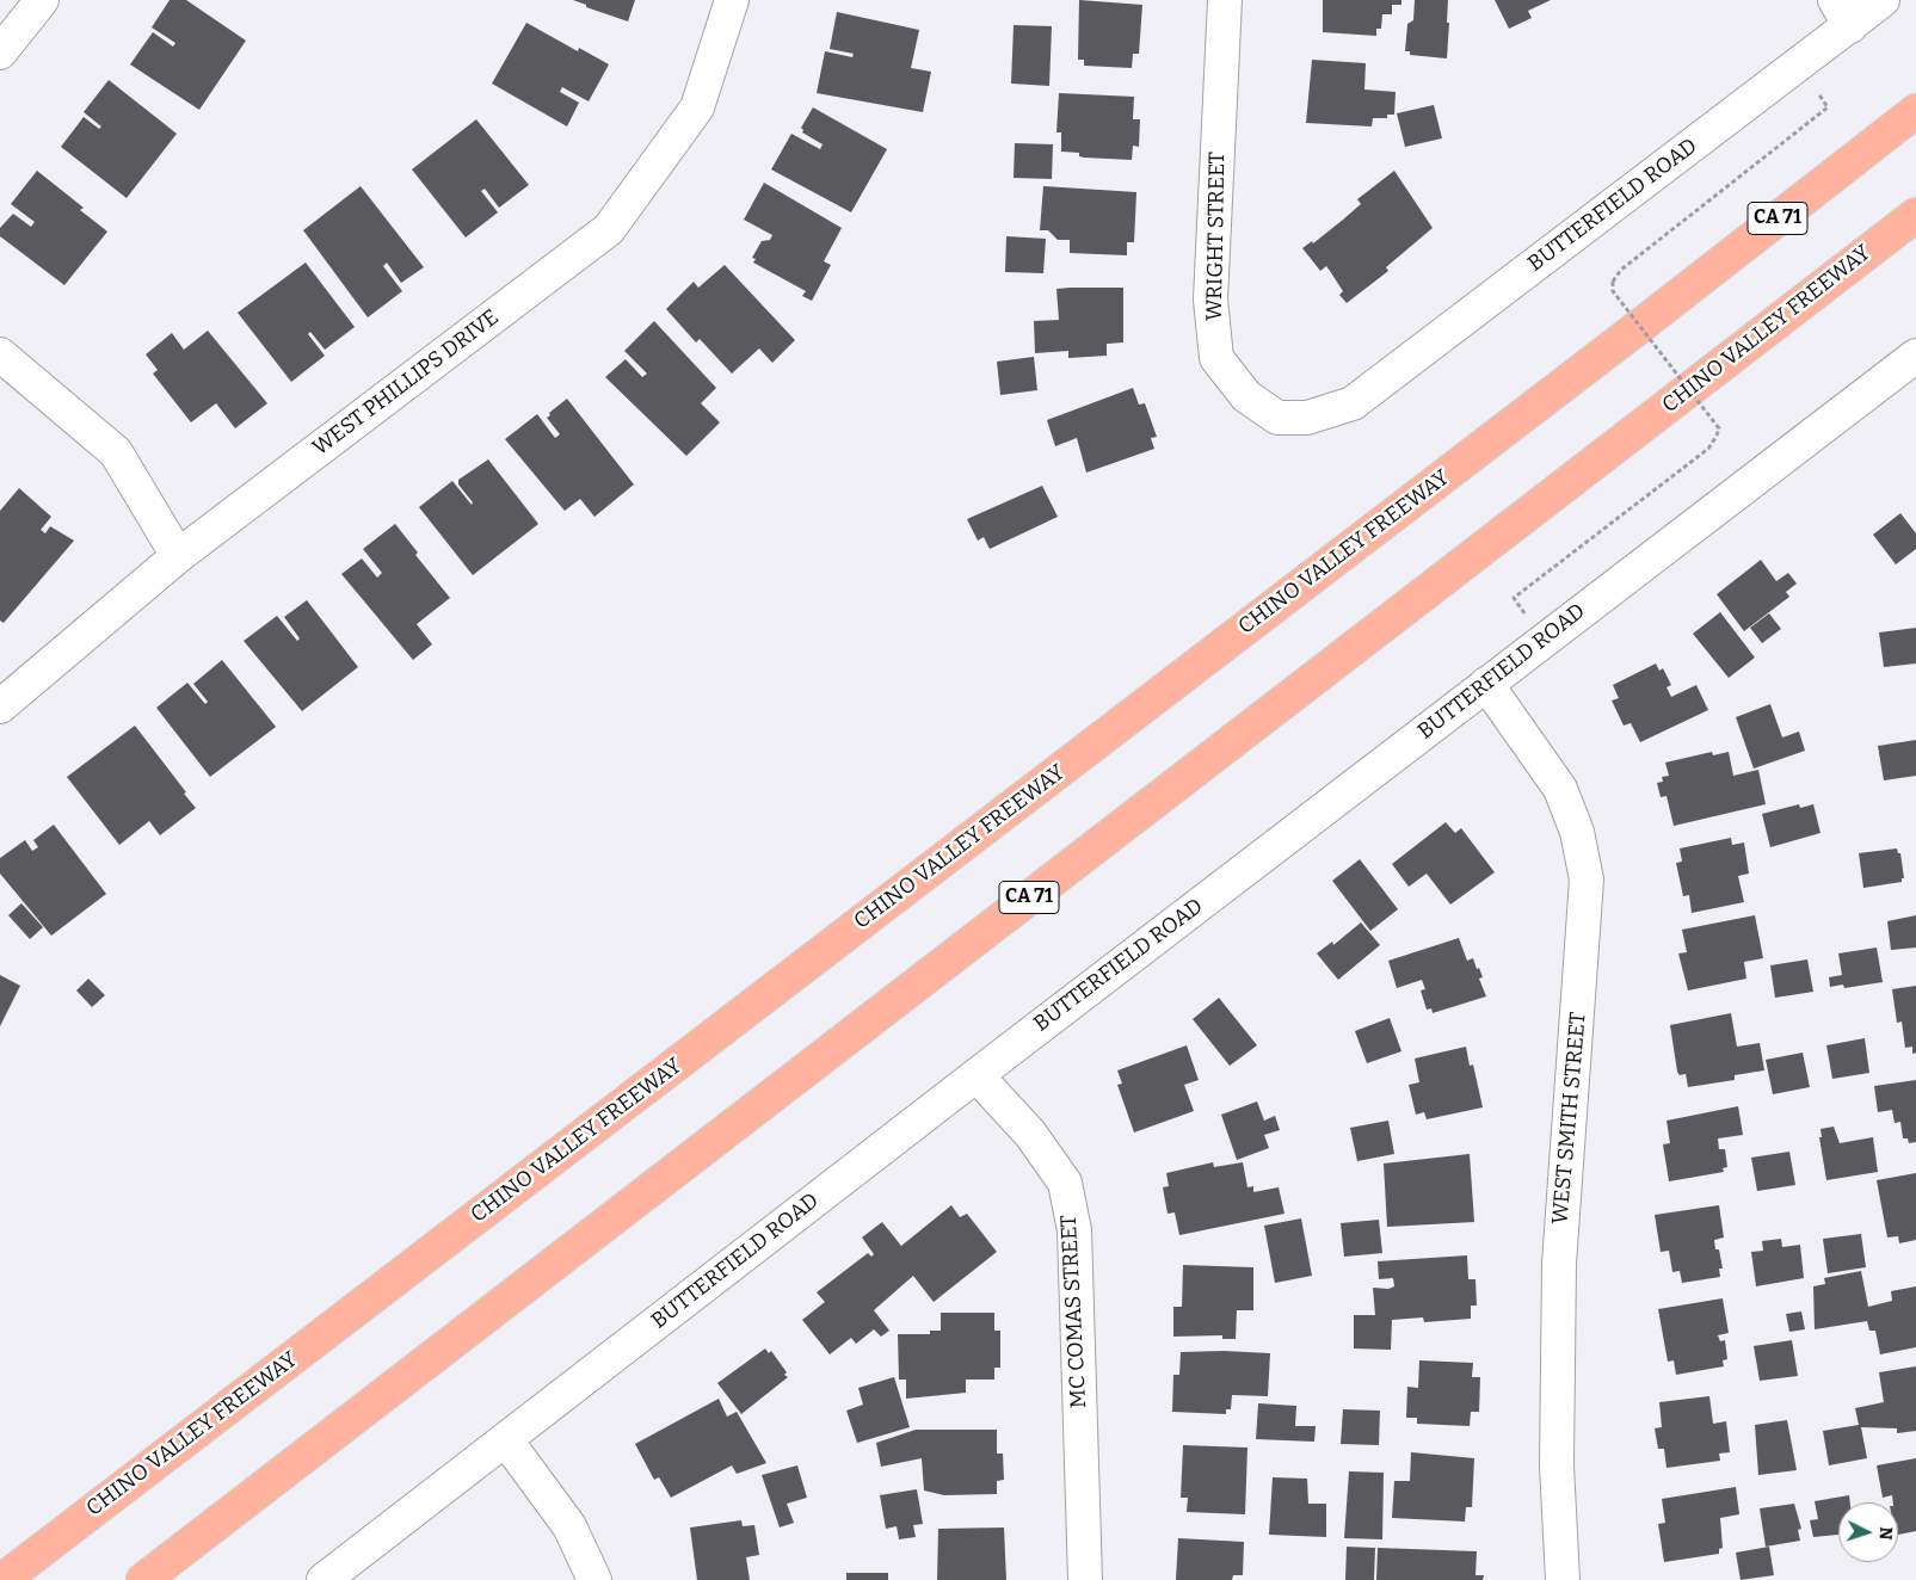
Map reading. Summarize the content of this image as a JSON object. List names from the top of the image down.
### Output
{
  "streets": {
    "highway": ["CA 71", "CHINO VALLEY FREEWAY"],
    "street": [
      "BUTTERFIELD ROAD",
      "WRIGHT STREET",
      "WEST PHILLIPS DRIVE",
      "WEST SMITH STREET",
      "MC COMAS STREET"
    ]
  },
  "crossings": [
    ["BUTTERFIELD ROAD", "WRIGHT STREET"],
    ["BUTTERFIELD ROAD", "WEST SMITH STREET"],
    ["BUTTERFIELD ROAD", "MC COMAS STREET"]
  ],
  "north": "right"
}
